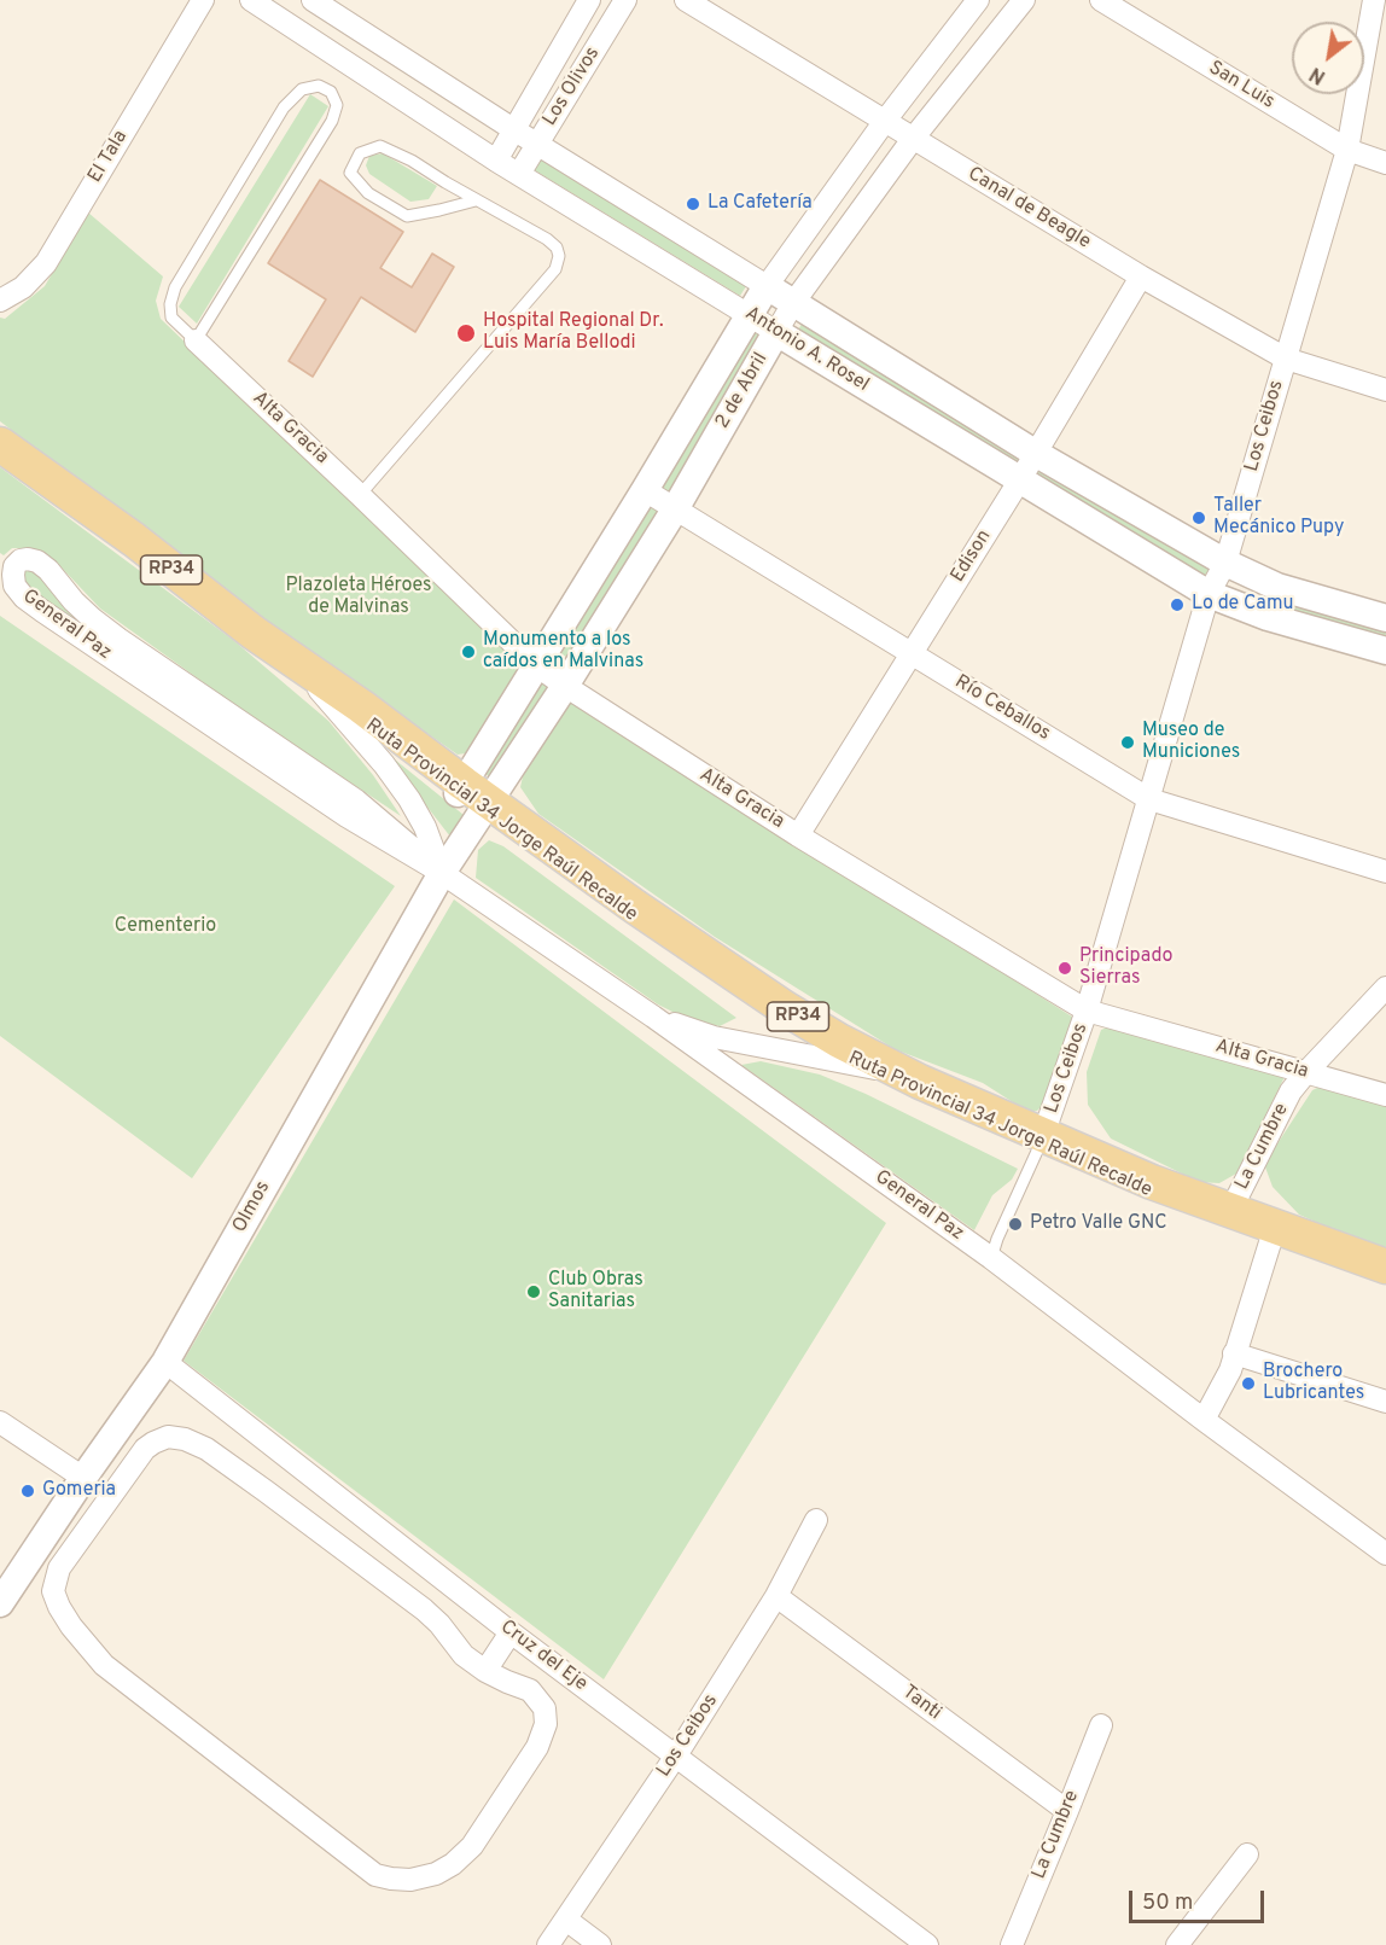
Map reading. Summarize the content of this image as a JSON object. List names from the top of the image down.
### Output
{
  "streets": {
    "main road": ["RP34", "Ruta Provincial 34 Jorge Raúl Recalde"],
    "street": [
      "San Luis",
      "Los Olivos",
      "El Tala",
      "Canal de Beagle",
      "Antonio A. Rosel",
      "2 de Abril",
      "Los Ceibos",
      "Alta Gracia",
      "Edison",
      "General Paz",
      "Río Ceballos",
      "La Cumbre",
      "Olmos",
      "Cruz del Eje",
      "Tanti"
    ]
  },
  "crossings": [
    ["San Luis", "Los Ceibos"],
    ["Los Olivos", "Antonio A. Rosel"],
    ["Canal de Beagle", "2 de Abril"],
    ["Canal de Beagle", "Los Ceibos"],
    ["Canal de Beagle", "Edison"],
    ["Antonio A. Rosel", "2 de Abril"],
    ["Antonio A. Rosel", "Los Ceibos"],
    ["Antonio A. Rosel", "Edison"],
    ["2 de Abril", "Alta Gracia"],
    ["2 de Abril", "Río Ceballos"],
    ["2 de Abril", "Ruta Provincial 34 Jorge Raúl Recalde"],
    ["2 de Abril", "Olmos"],
    ["Los Ceibos", "Alta Gracia"],
    ["Los Ceibos", "Río Ceballos"],
    ["Los Ceibos", "Ruta Provincial 34 Jorge Raúl Recalde"],
    ["Los Ceibos", "Cruz del Eje"],
    ["Los Ceibos", "Tanti"],
    ["Alta Gracia", "Edison"],
    ["Alta Gracia", "La Cumbre"],
    ["Edison", "Río Ceballos"],
    ["General Paz", "Olmos"],
    ["Ruta Provincial 34 Jorge Raúl Recalde", "La Cumbre"],
    ["Ruta Provincial 34 Jorge Raúl Recalde", "Olmos"],
    ["La Cumbre", "Tanti"],
    ["Olmos", "Cruz del Eje"]
  ],
  "parks": ["Plazoleta Héroes de Malvinas", "Cementerio"],
  "places": [
    "La Cafetería",
    "Hospital Regional Dr. Luis María Bellodi",
    "Taller Mecánico Pupy",
    "Lo de Camu",
    "Monumento a los caídos en Malvinas",
    "Museo de Municiones",
    "Principado Sierras",
    "Petro Valle GNC",
    "Club Obras Sanitarias",
    "Brochero Lubricantes",
    "Gomeria"
  ],
  "scale_bar": "50 m",
  "north": "bottom left"
}
